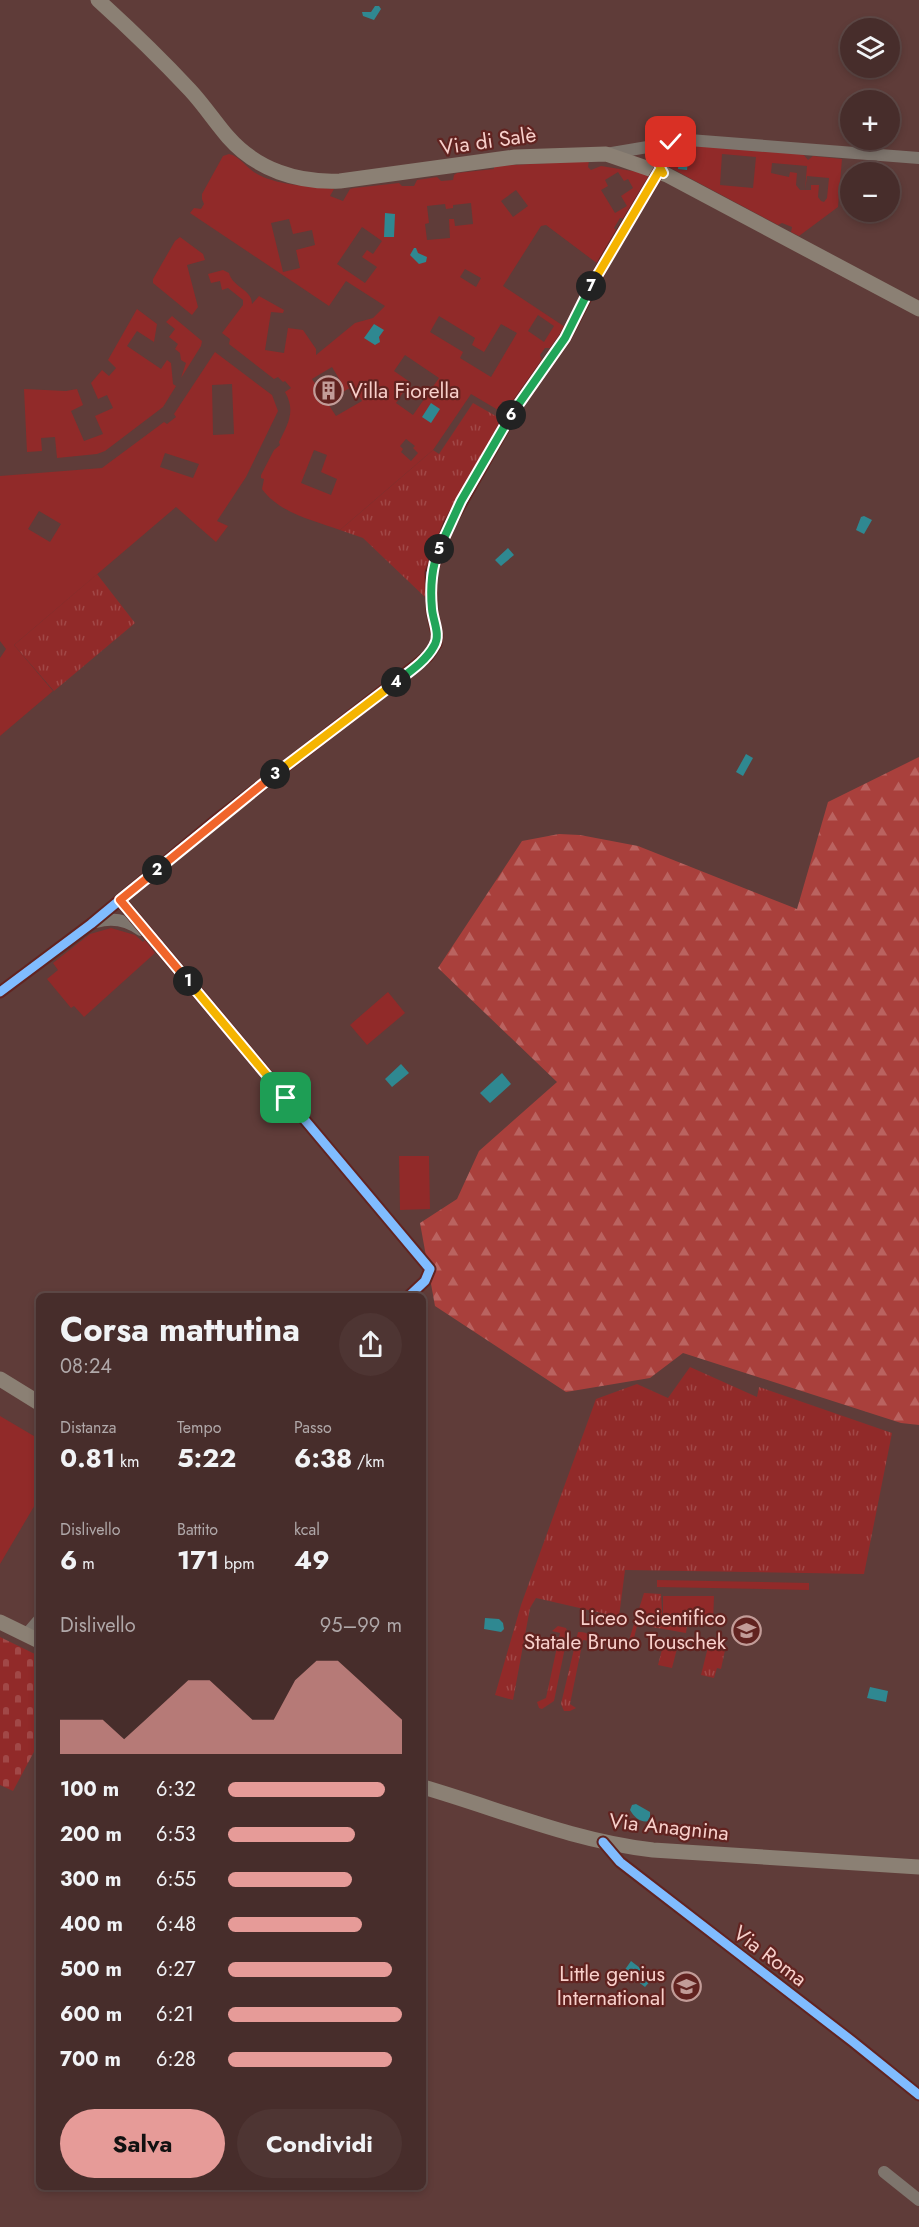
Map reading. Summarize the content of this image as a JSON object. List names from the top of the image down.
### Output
{
  "streets": {
    "main road": ["Via di Salè", "Via Anagnina"],
    "street": ["Via Roma"]
  },
  "crossings": [
    ["Via Anagnina", "Via Roma"]
  ],
  "places": {
    "building": ["Villa Fiorella"],
    "school or university": ["Liceo Scientifico Statale Bruno Touschek", "Little genius International"]
  },
  "page": {
    "map_buttons": ["+", "−"],
    "pins": [
      "7",
      "6",
      "5",
      "4",
      "3",
      "2",
      "1"
    ],
    "heading": ["Corsa mattutina", "08:24"],
    "stats": [
      ["Distanza", "0.81 km"],
      ["Tempo", "5:22"],
      ["Passo", "6:38 /km"],
      ["Dislivello", "6 m"],
      ["Battito", "171 bpm"],
      ["kcal", "49"]
    ],
    "chart": ["Dislivello", "95–99 m"],
    "list": [
      {
        "name": "100 m",
        "note": "6:32"
      },
      {
        "name": "200 m",
        "note": "6:53"
      },
      {
        "name": "300 m",
        "note": "6:55"
      },
      {
        "name": "400 m",
        "note": "6:48"
      },
      {
        "name": "500 m",
        "note": "6:27"
      },
      {
        "name": "600 m",
        "note": "6:21"
      },
      {
        "name": "700 m",
        "note": "6:28"
      }
    ],
    "buttons": ["Salva", "Condividi"]
  }
}
